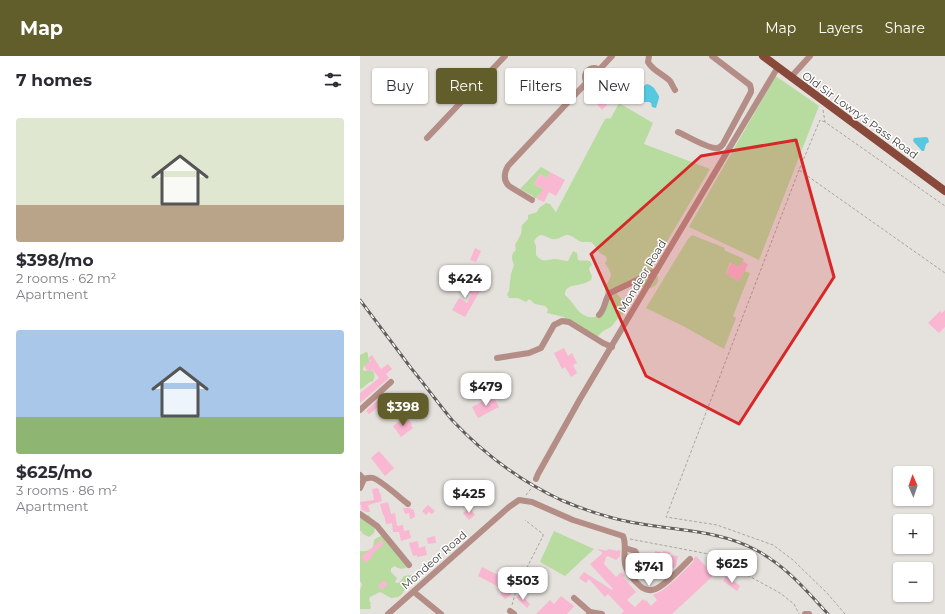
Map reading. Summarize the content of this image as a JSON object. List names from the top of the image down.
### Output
{
  "streets": {
    "main road": ["Old Sir Lowry's Pass Road"],
    "street": ["Mondeor Road"]
  },
  "crossings": [
    ["Old Sir Lowry's Pass Road", "Mondeor Road"]
  ],
  "north": "top",
  "page": {
    "header": "Map",
    "nav": ["Map", "Layers", "Share"],
    "heading": "7 homes",
    "chip": [
      "Buy",
      "Rent",
      "Filters",
      "New"
    ],
    "list": [
      {
        "name": "$398/mo",
        "note": "2 rooms · 62 m² · Apartment"
      },
      {
        "name": "$625/mo",
        "note": "3 rooms · 86 m² · Apartment"
      }
    ],
    "price": [
      "$424",
      "$479",
      "$398",
      "$425",
      "$625",
      "$741",
      "$503"
    ],
    "map_buttons": ["+", "−"]
  }
}
